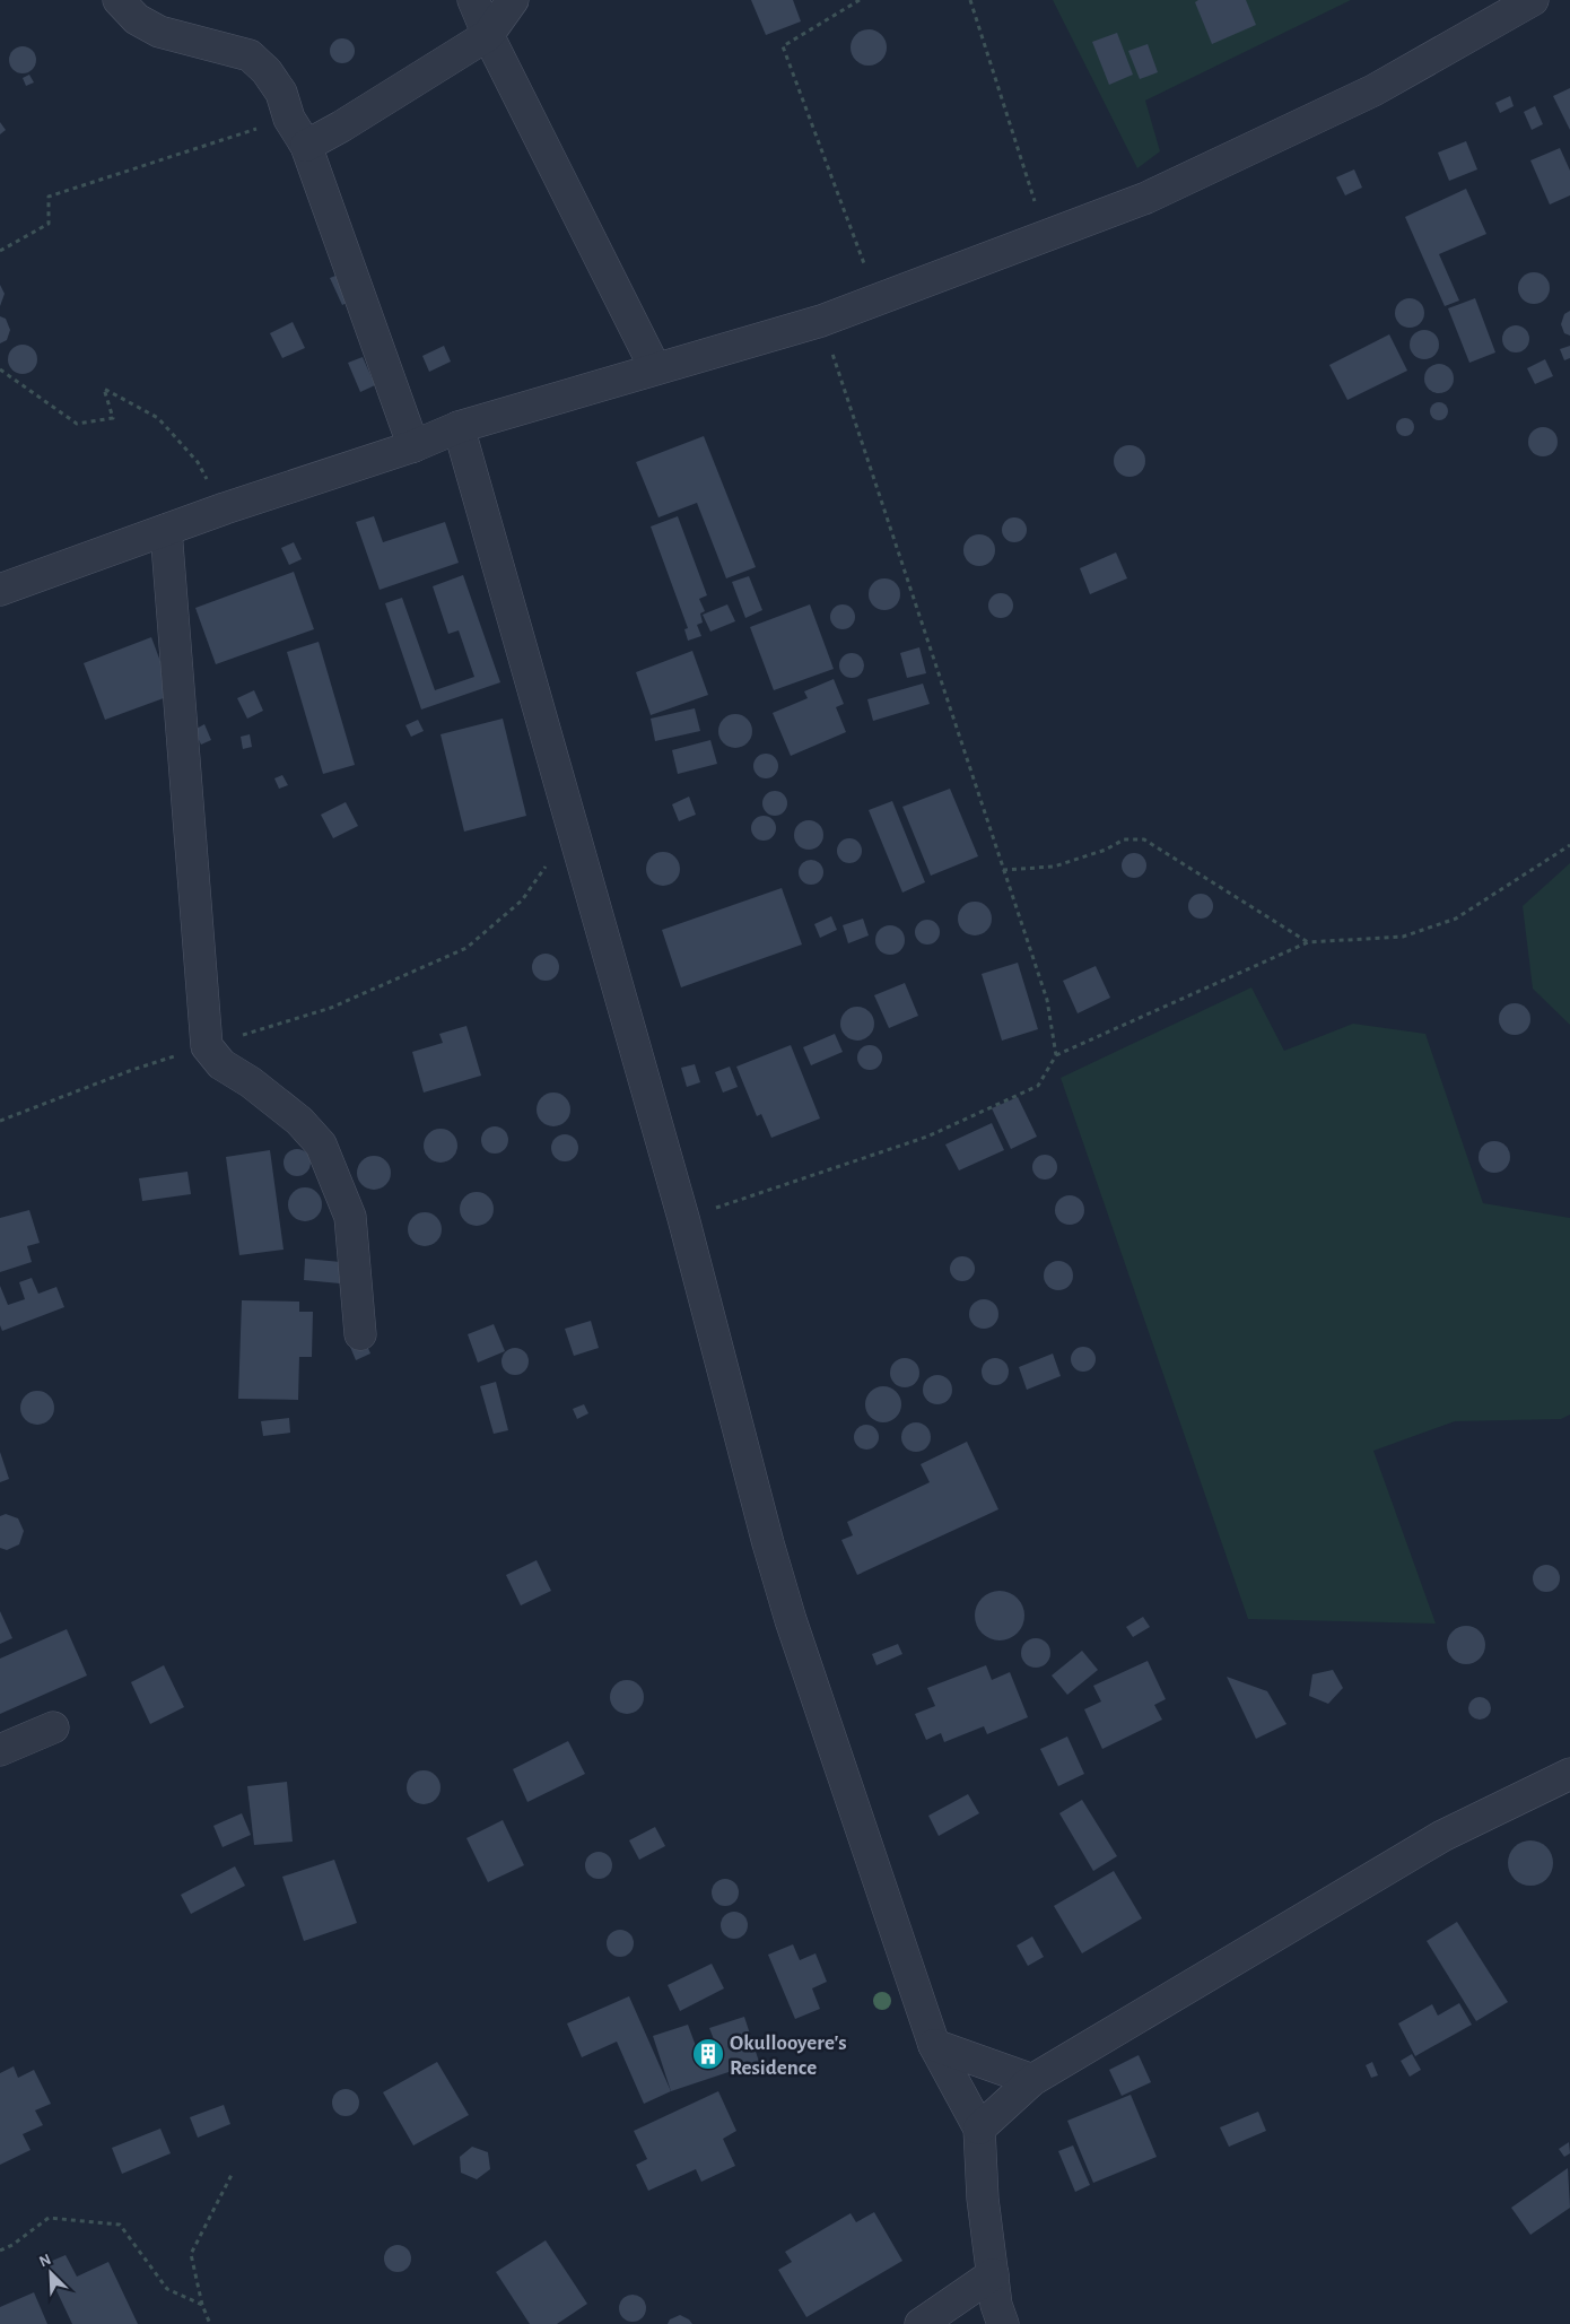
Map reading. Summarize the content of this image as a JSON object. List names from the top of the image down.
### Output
{
  "places": {
    "building": ["Okullooyere's Residence"]
  },
  "north": "top left"
}
